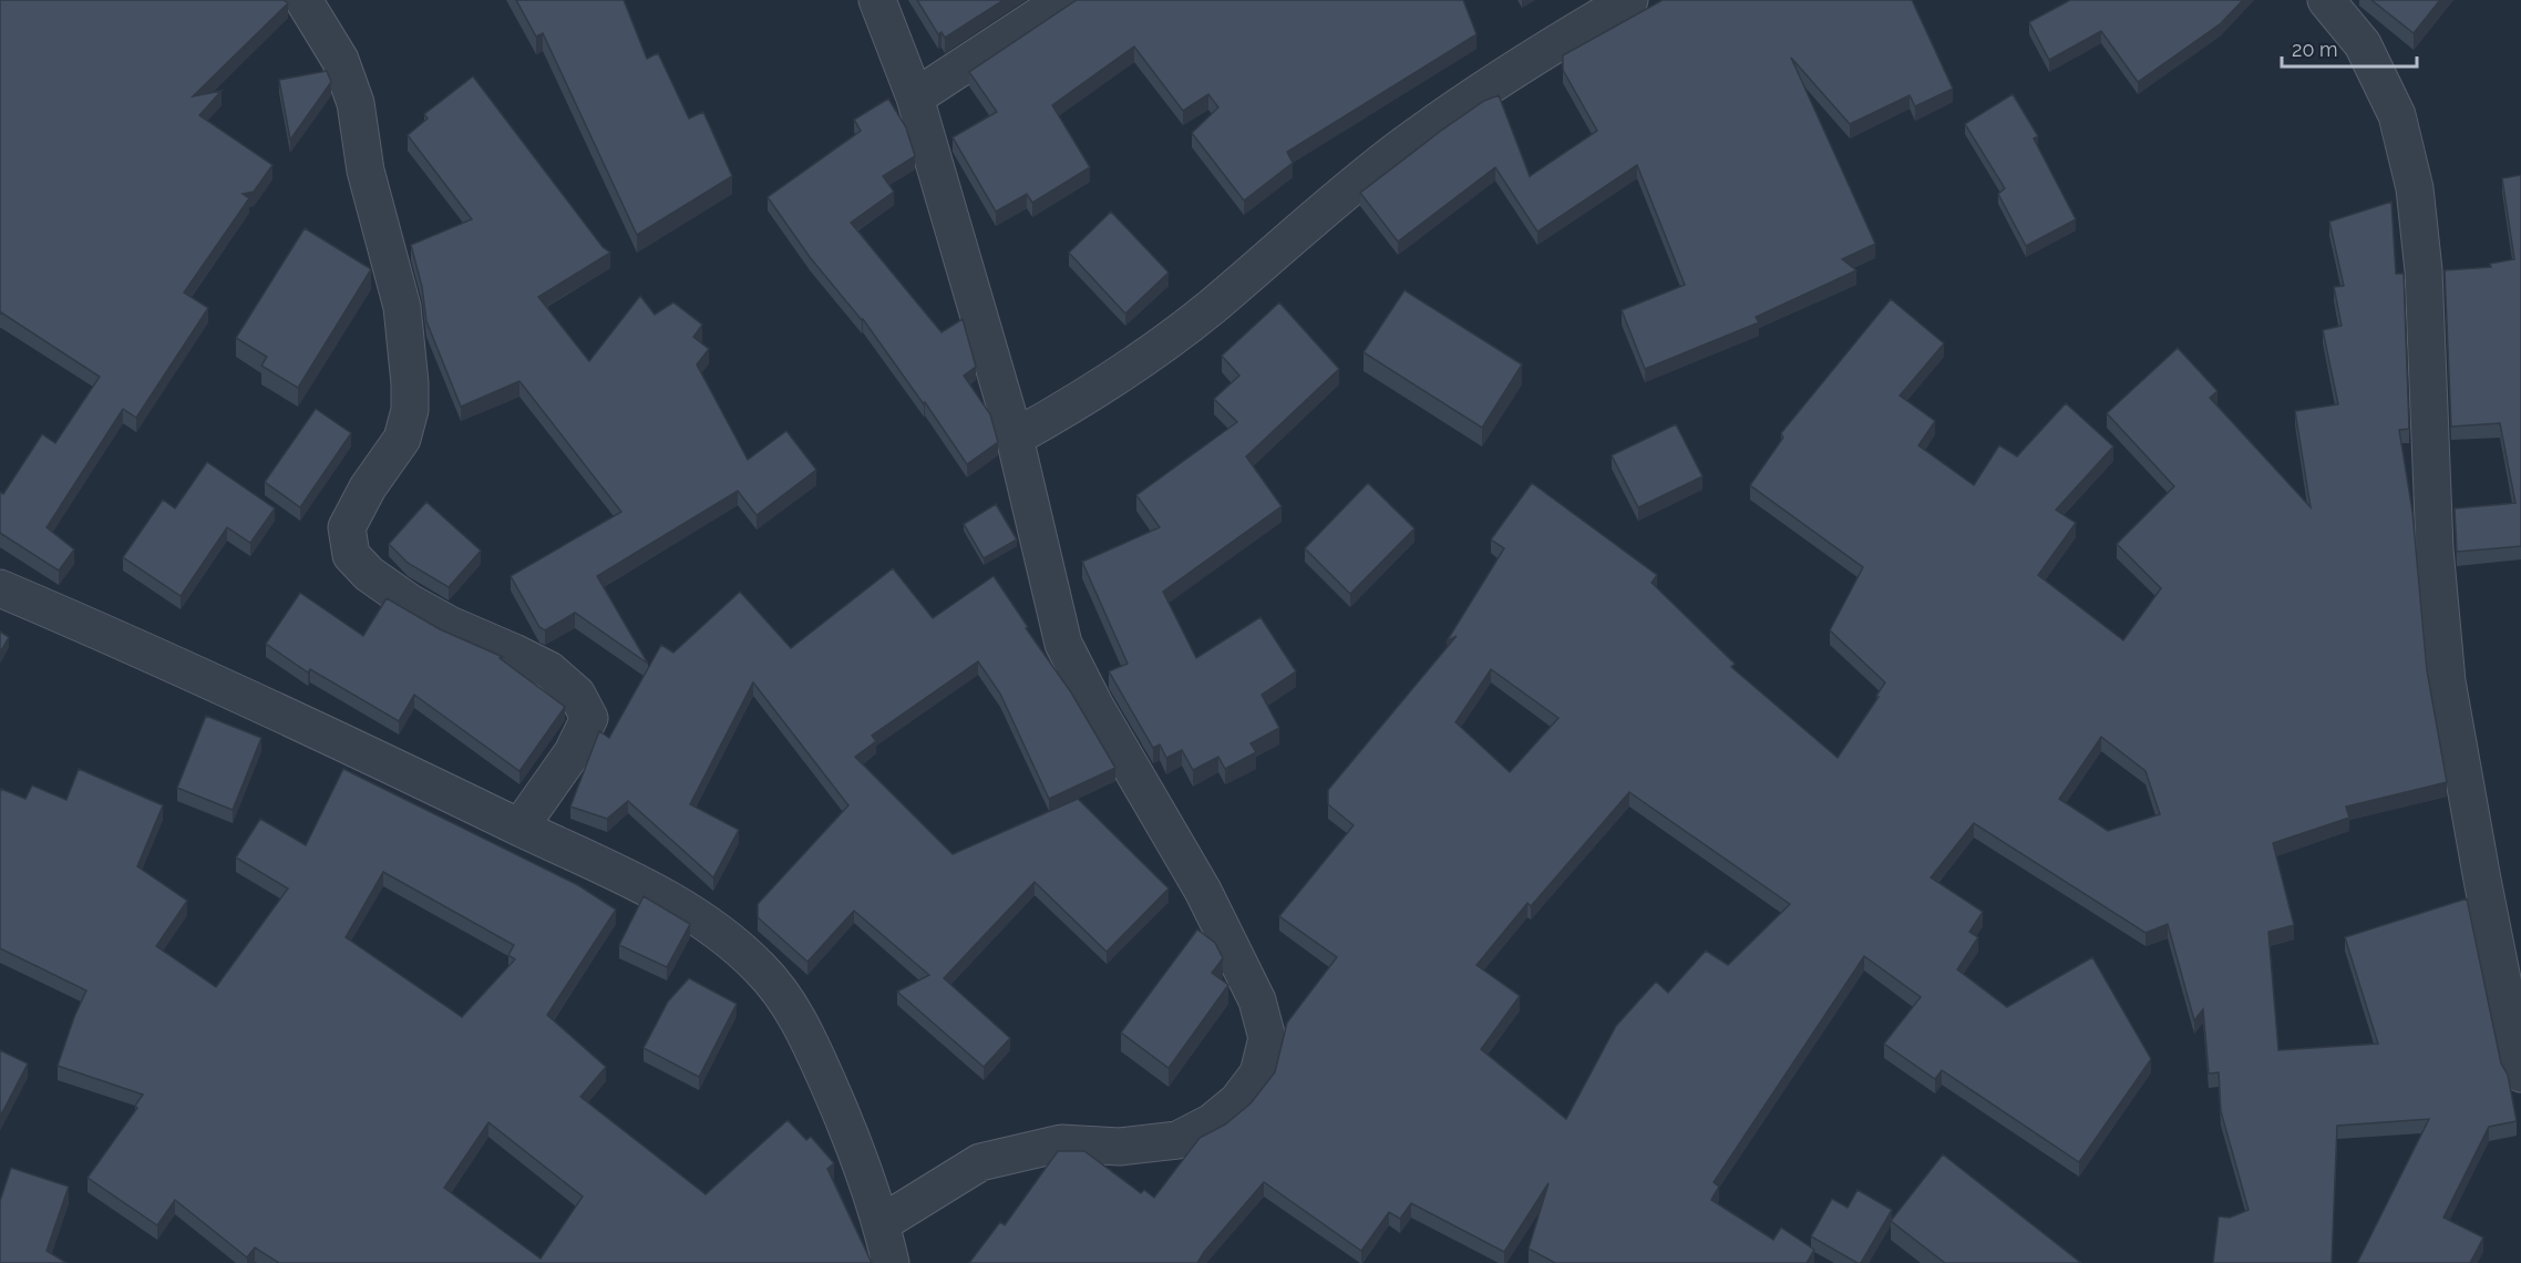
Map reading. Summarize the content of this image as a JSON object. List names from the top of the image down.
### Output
{
  "scale_bar": "20 m"
}
